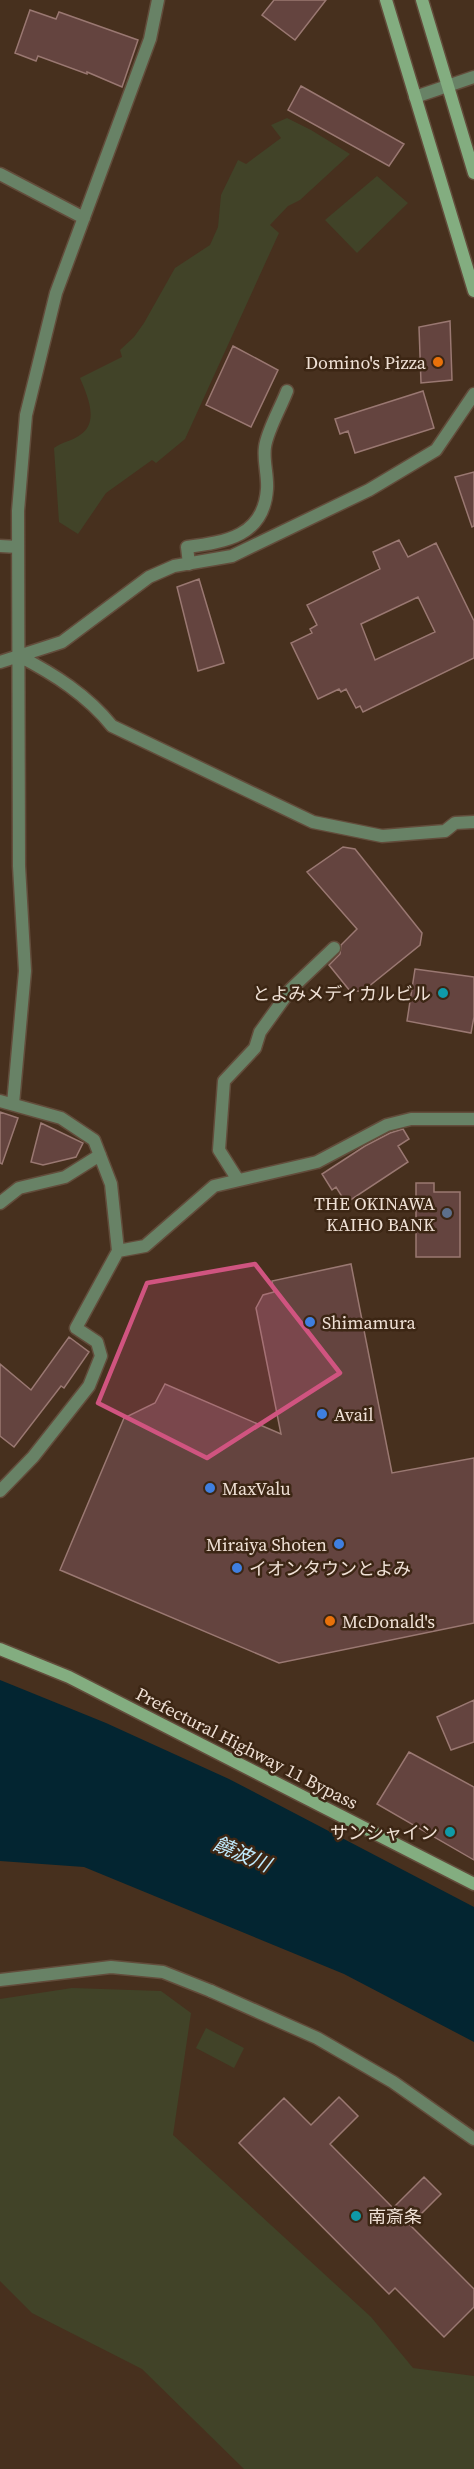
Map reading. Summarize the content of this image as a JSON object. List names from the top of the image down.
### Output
{
  "streets": {
    "main road": ["Prefectural Highway 11 Bypass"]
  },
  "water": ["饒波川"],
  "places": [
    "Domino's Pizza",
    "とよみメディカルビル",
    "THE OKINAWA KAIHO BANK",
    "Shimamura",
    "Avail",
    "MaxValu",
    "Miraiya Shoten",
    "イオンタウンとよみ",
    "McDonald's",
    "サンシャイン",
    "南斎条"
  ]
}
